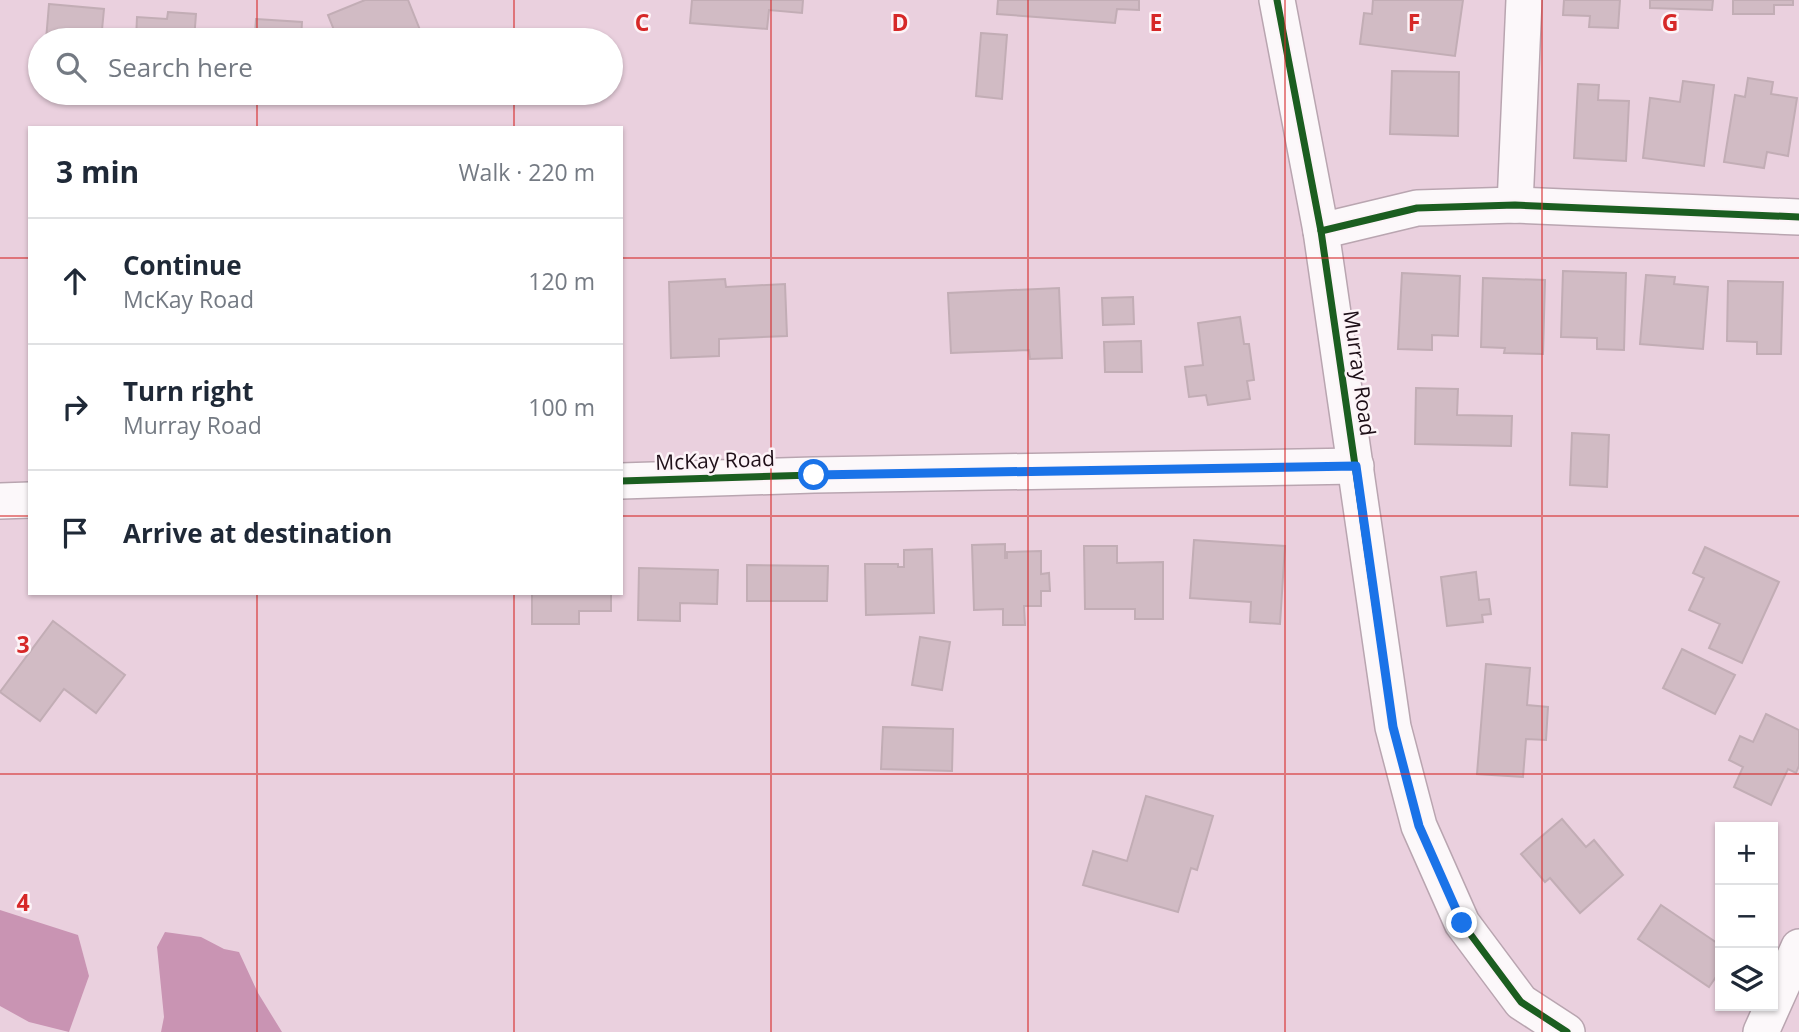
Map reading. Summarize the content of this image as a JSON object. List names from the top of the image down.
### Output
{
  "streets": {
    "street": ["Murray Road", "McKay Road"]
  },
  "crossings": [
    ["Murray Road", "McKay Road"]
  ],
  "page": {
    "search": "Search here",
    "heading": ["3 min", "Walk · 220 m"],
    "list": [
      ["Continue", "McKay Road", "120 m"],
      ["Turn right", "Murray Road", "100 m"],
      "Arrive at destination"
    ],
    "map_buttons": ["+", "−"]
  },
  "grid": {
    "columns": [
      "C",
      "D",
      "E",
      "F",
      "G"
    ],
    "rows": ["3", "4"]
  }
}
